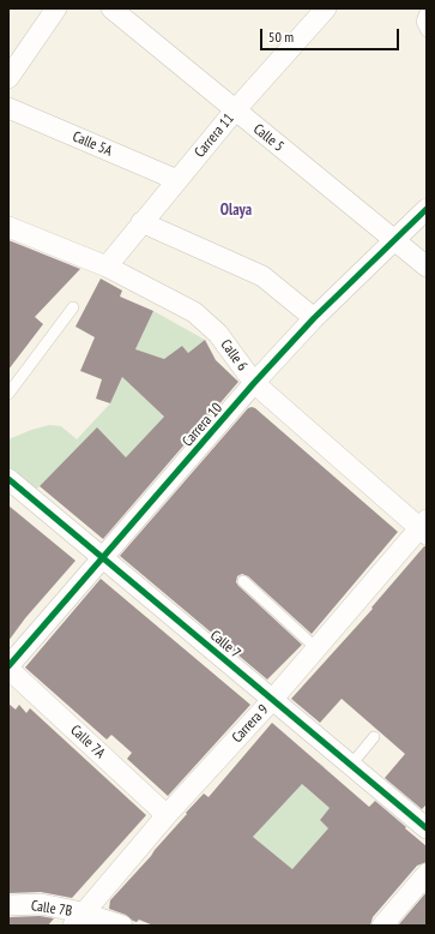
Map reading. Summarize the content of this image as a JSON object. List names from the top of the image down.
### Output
{
  "streets": {
    "street": [
      "Carrera 11",
      "Calle 5",
      "Calle 5A",
      "Calle 6",
      "Carrera 10",
      "Calle 7",
      "Carrera 9",
      "Calle 7A",
      "Calle 7B"
    ]
  },
  "crossings": [
    ["Carrera 11", "Calle 5"],
    ["Carrera 11", "Calle 5A"],
    ["Carrera 11", "Calle 6"],
    ["Calle 5", "Carrera 10"],
    ["Calle 6", "Carrera 10"],
    ["Calle 6", "Carrera 9"],
    ["Carrera 10", "Calle 7"],
    ["Carrera 10", "Calle 7A"],
    ["Calle 7", "Carrera 9"],
    ["Carrera 9", "Calle 7A"],
    ["Carrera 9", "Calle 7B"]
  ],
  "districts": ["Olaya"],
  "scale_bar": "50 m"
}
